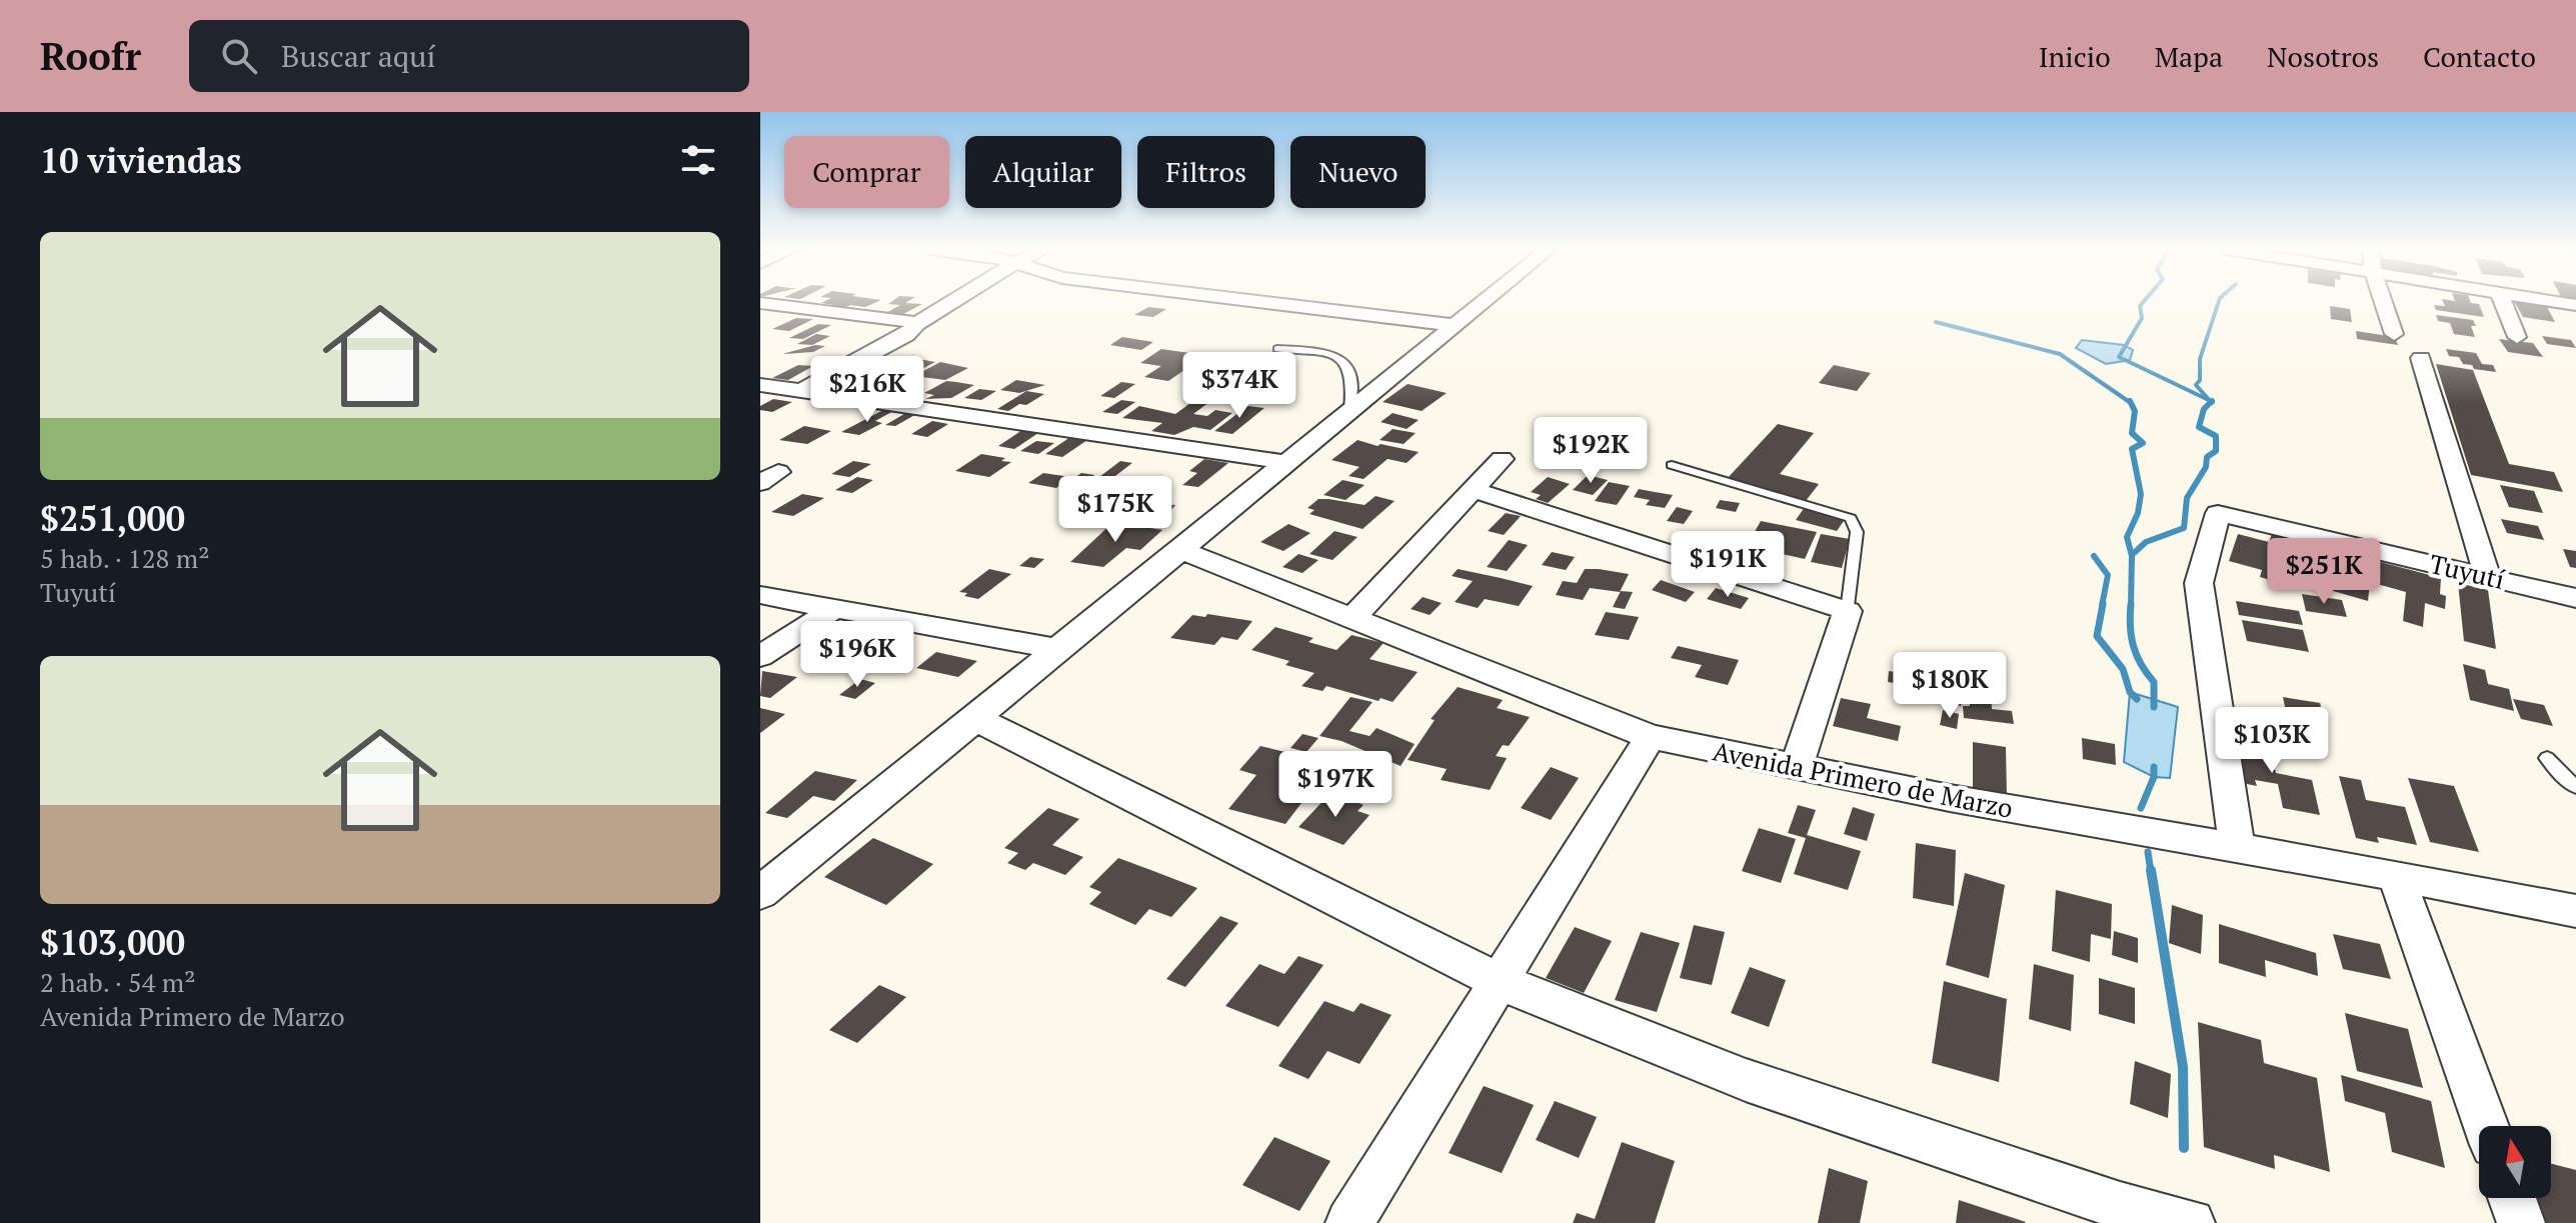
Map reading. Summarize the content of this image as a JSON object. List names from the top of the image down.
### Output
{
  "streets": {
    "street": ["Tuyutí", "Avenida Primero de Marzo"]
  },
  "crossings": [
    ["Tuyutí", "Avenida Primero de Marzo"]
  ],
  "north": "top",
  "page": {
    "header": "Roofr",
    "search": "Buscar aquí",
    "nav": [
      "Inicio",
      "Mapa",
      "Nosotros",
      "Contacto"
    ],
    "heading": "10 viviendas",
    "chip": [
      "Comprar",
      "Alquilar",
      "Filtros",
      "Nuevo"
    ],
    "list": [
      {
        "name": "$251,000",
        "note": "5 hab. · 128 m² · Tuyutí"
      },
      {
        "name": "$103,000",
        "note": "2 hab. · 54 m² · Avenida Primero de Marzo"
      }
    ],
    "price": [
      "$374K",
      "$216K",
      "$192K",
      "$175K",
      "$191K",
      "$251K",
      "$196K",
      "$180K",
      "$103K",
      "$197K"
    ]
  }
}
